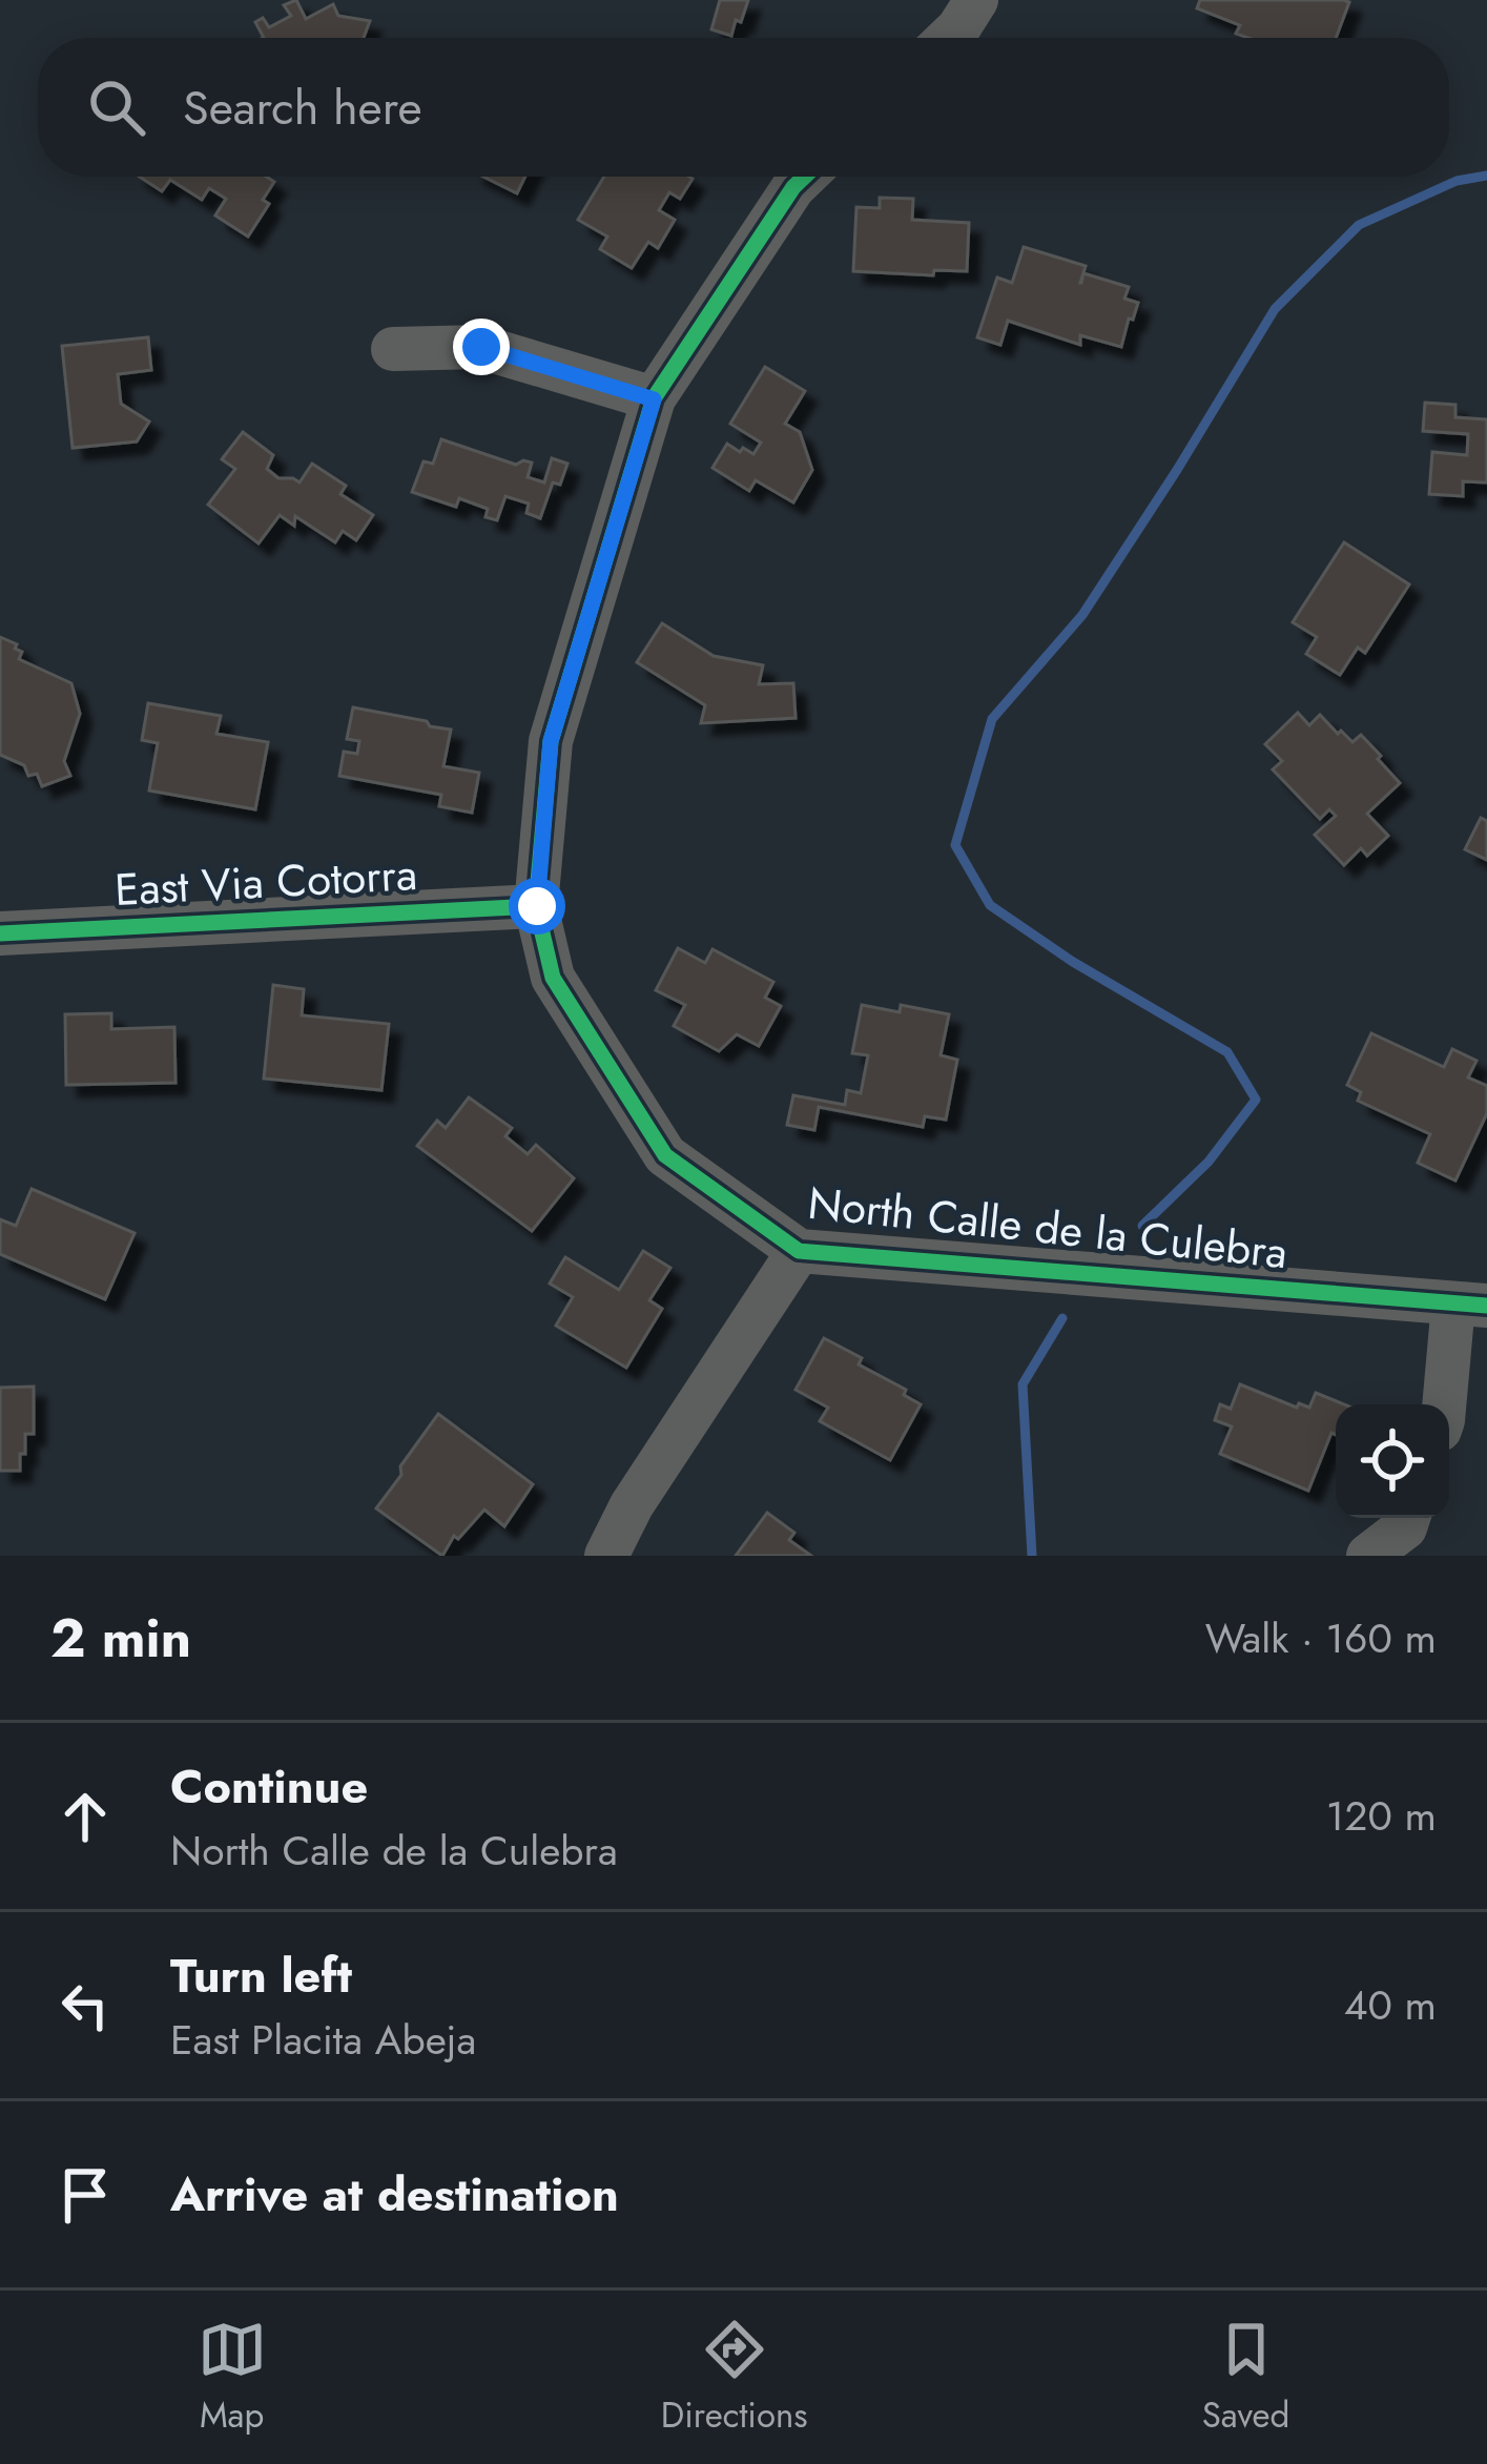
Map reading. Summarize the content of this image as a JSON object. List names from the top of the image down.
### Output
{
  "streets": {
    "street": ["East Via Cotorra", "North Calle de la Culebra"]
  },
  "crossings": [
    ["East Via Cotorra", "North Calle de la Culebra"]
  ],
  "page": {
    "search": "Search here",
    "heading": ["2 min", "Walk · 160 m"],
    "list": [
      ["Continue", "North Calle de la Culebra", "120 m"],
      ["Turn left", "East Placita Abeja", "40 m"],
      "Arrive at destination"
    ],
    "nav": ["Map", "Directions", "Saved"]
  }
}
